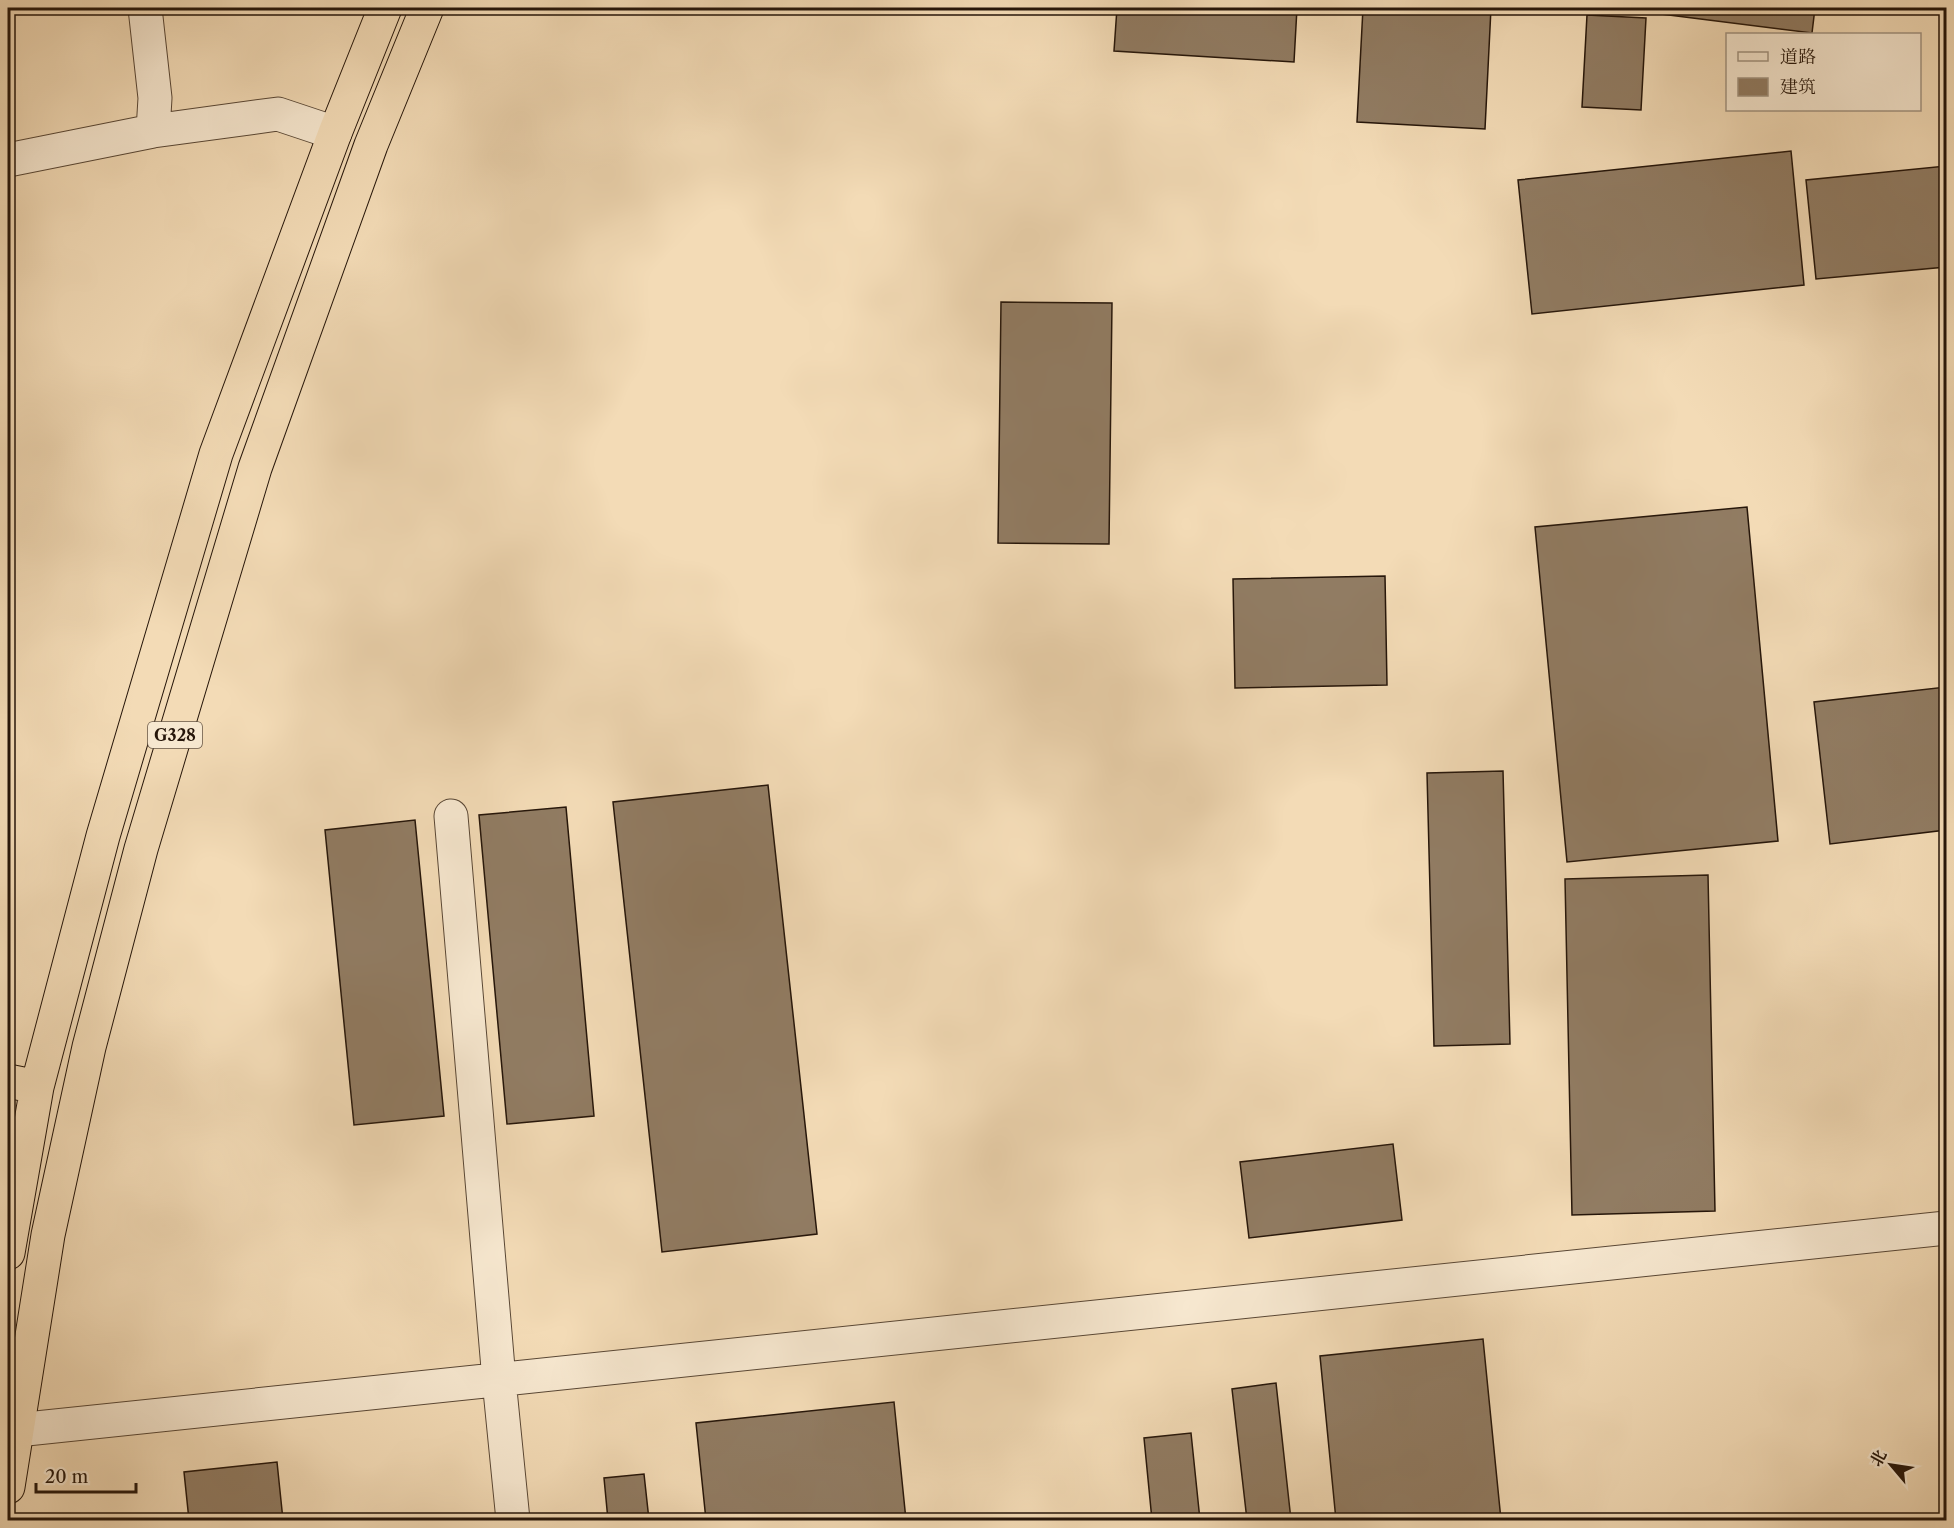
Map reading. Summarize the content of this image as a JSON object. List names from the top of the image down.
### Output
{
  "streets": {
    "highway": ["G328"]
  },
  "legend": ["道路", "建筑"],
  "scale_bar": "20 m",
  "north": "top left"
}
